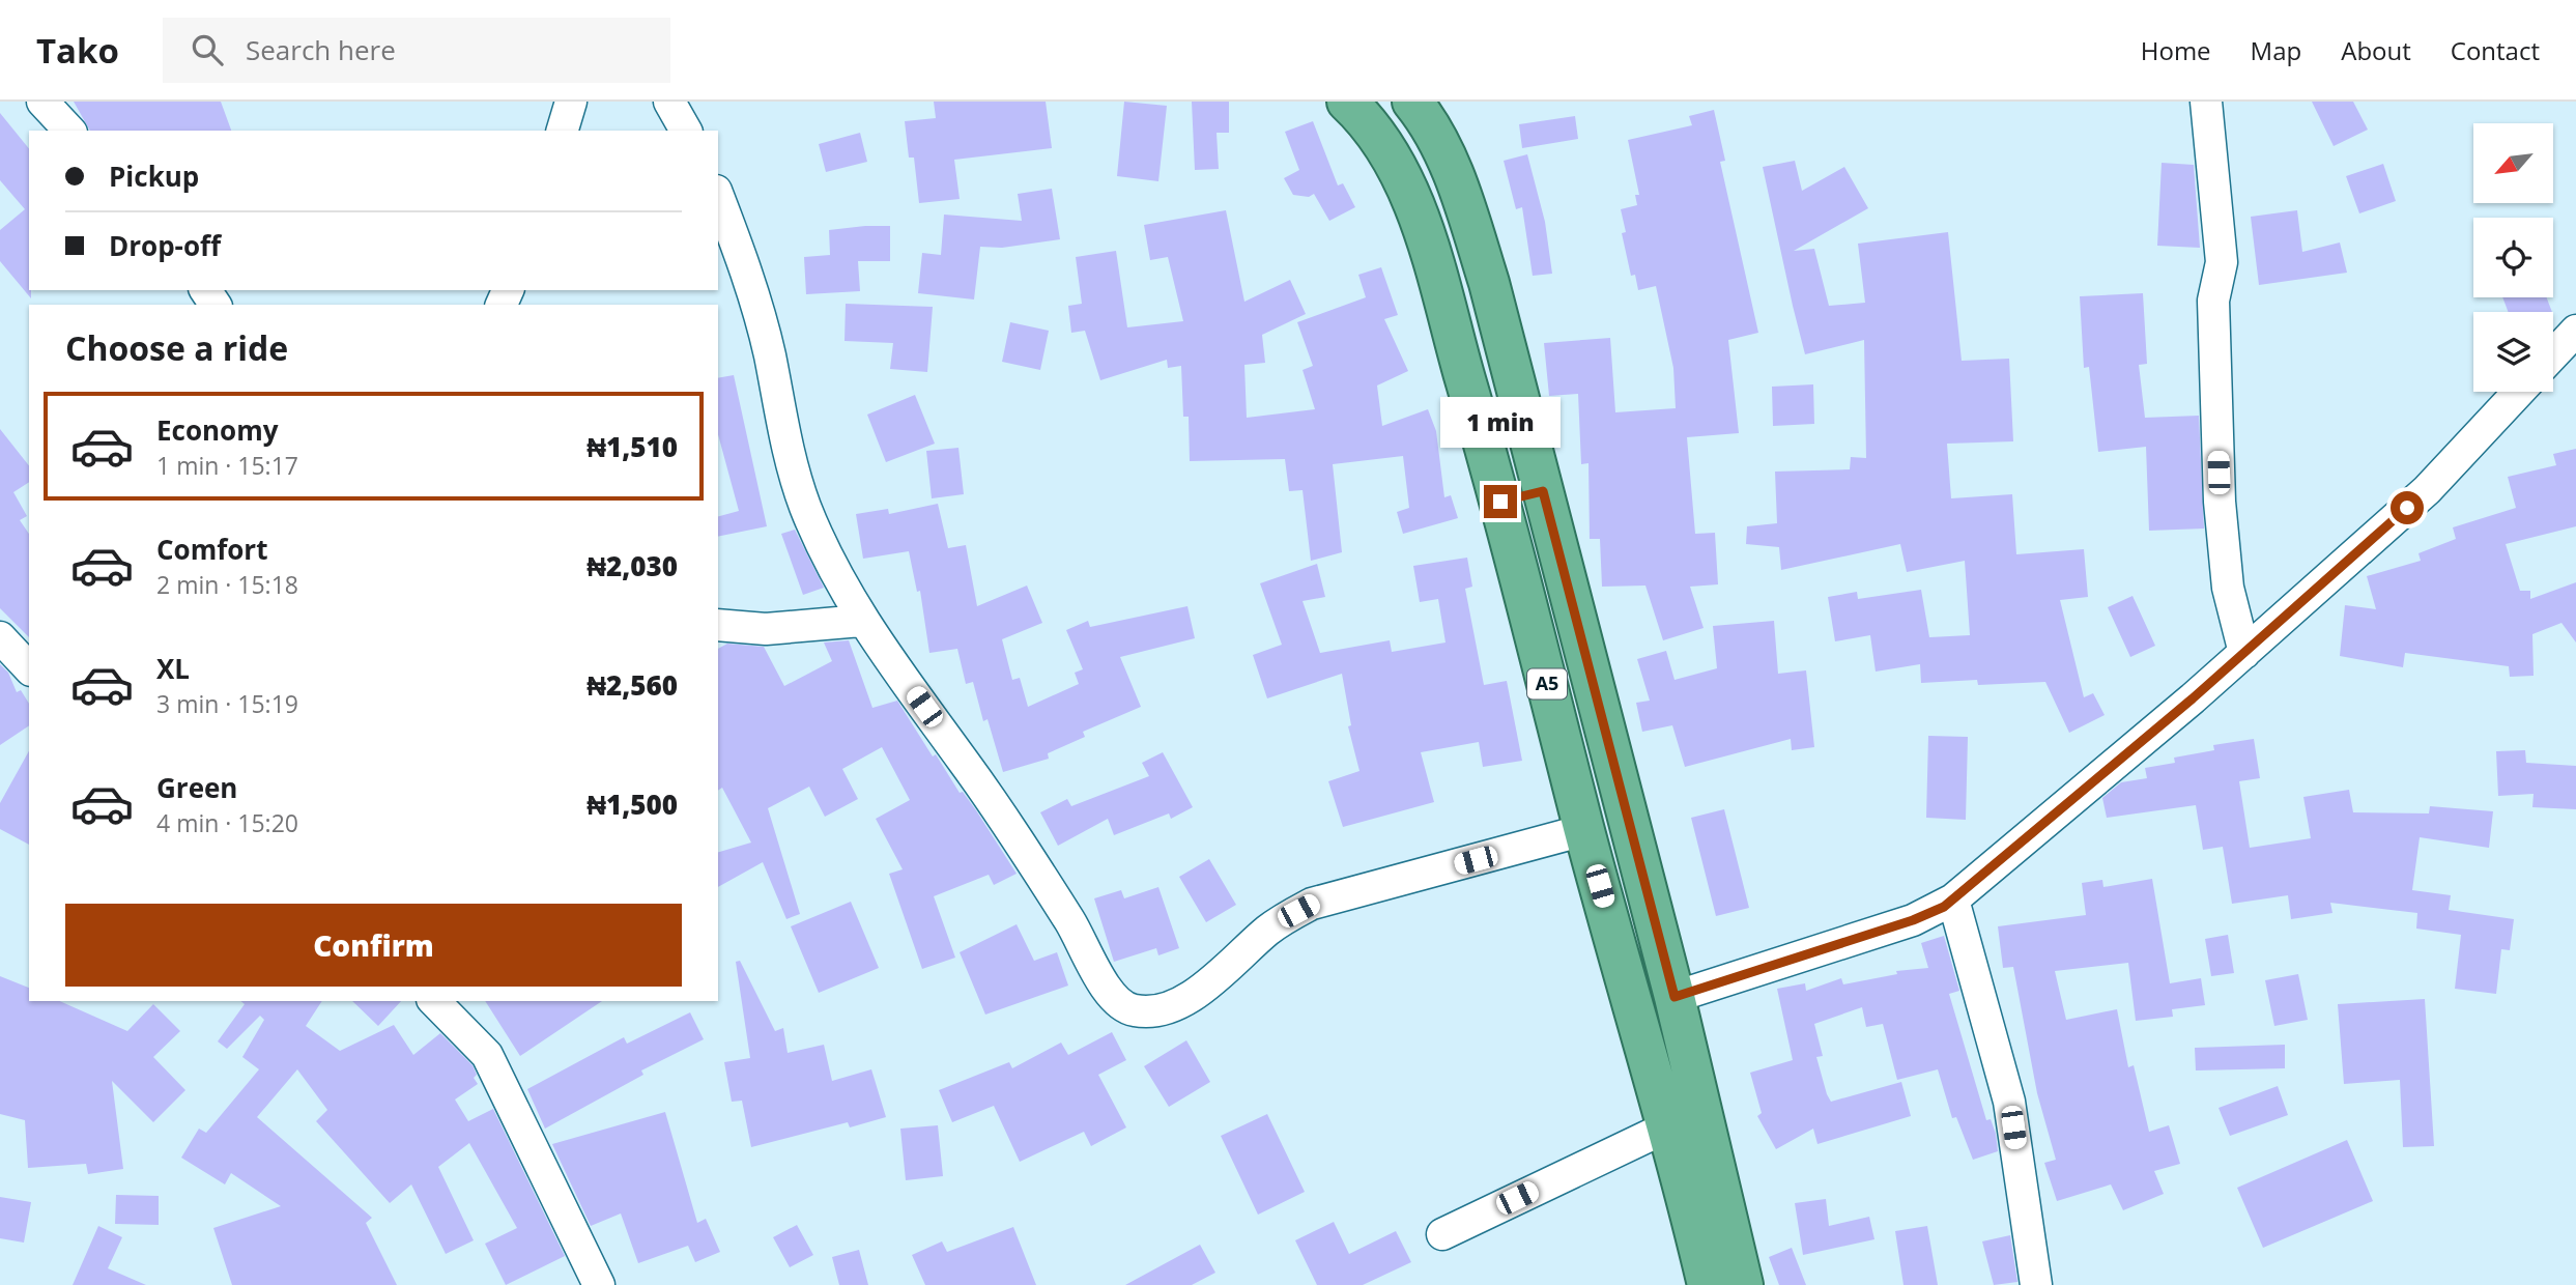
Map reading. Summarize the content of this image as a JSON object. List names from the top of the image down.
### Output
{
  "streets": {
    "highway": ["A5"]
  },
  "north": "bottom left",
  "page": {
    "header": "Tako",
    "search": "Search here",
    "nav": [
      "Home",
      "Map",
      "About",
      "Contact"
    ],
    "banner": ["Pickup", "Drop-off"],
    "heading": "Choose a ride",
    "list": [
      {
        "name": "Economy",
        "note": "1 min · 15:17",
        "value": "₦1,510"
      },
      {
        "name": "Comfort",
        "note": "2 min · 15:18",
        "value": "₦2,030"
      },
      {
        "name": "XL",
        "note": "3 min · 15:19",
        "value": "₦2,560"
      },
      {
        "name": "Green",
        "note": "4 min · 15:20",
        "value": "₦1,500"
      }
    ],
    "bubble": "1 min",
    "buttons": "Confirm"
  }
}
